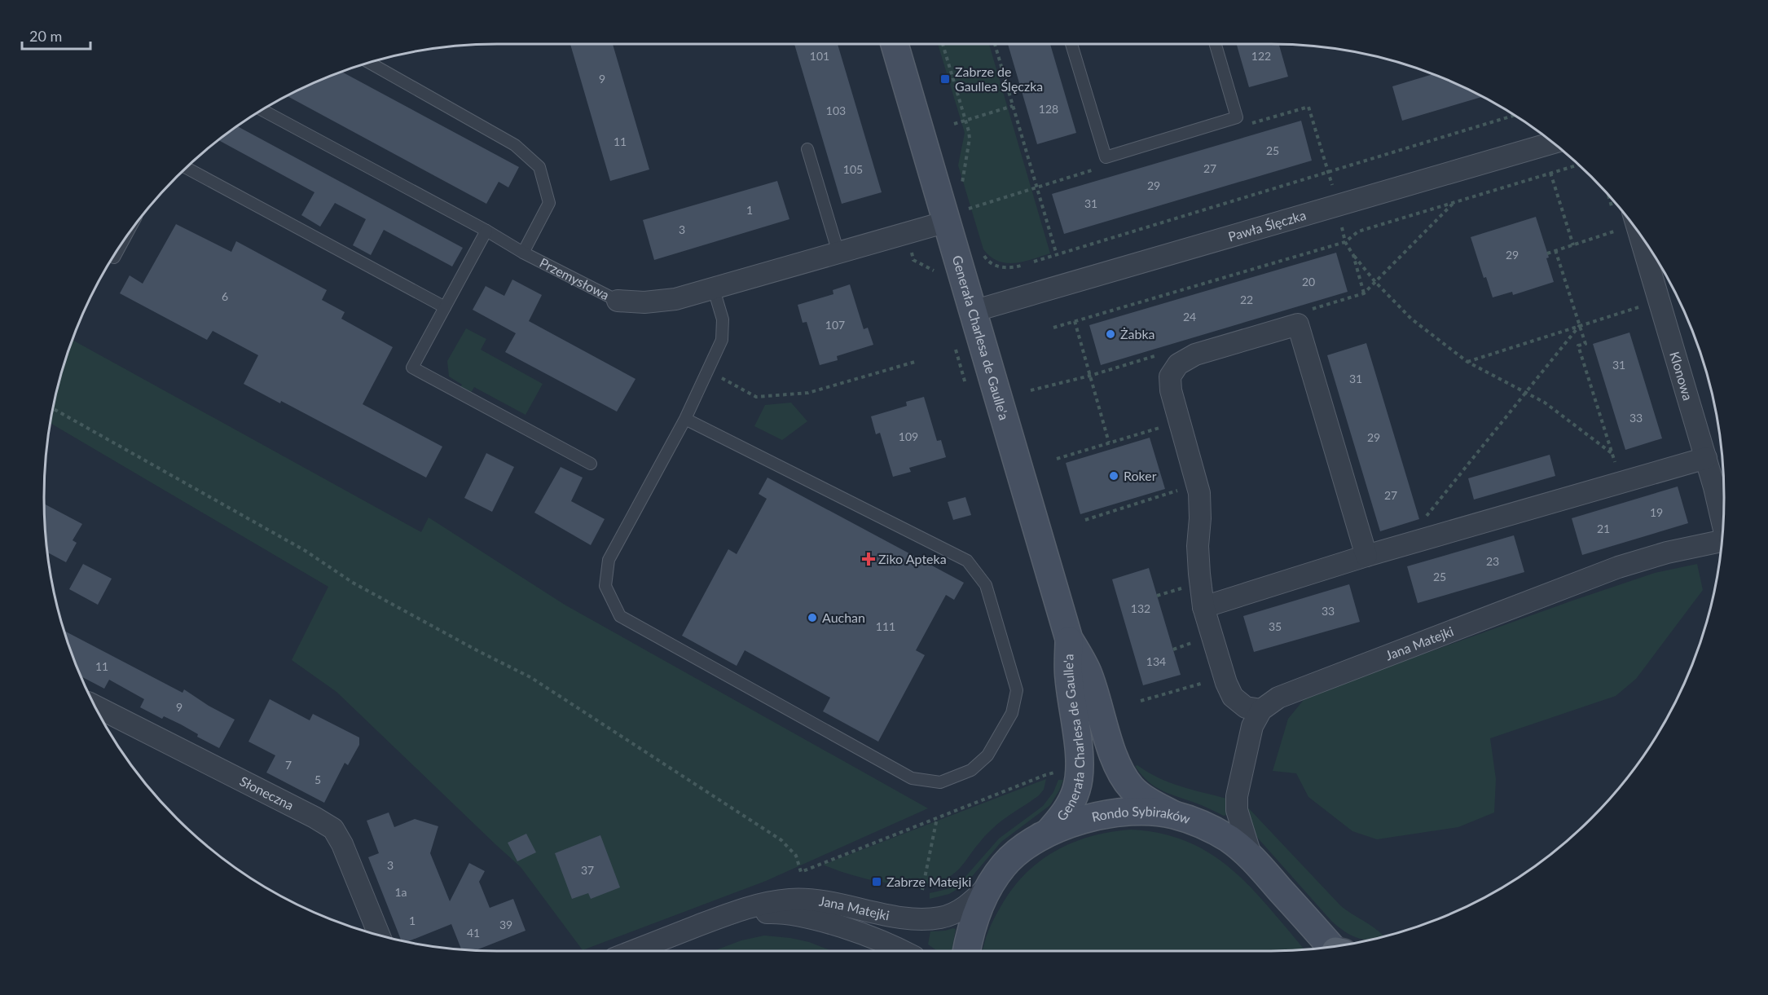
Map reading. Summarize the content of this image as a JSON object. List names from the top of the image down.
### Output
{
  "streets": {
    "main road": ["Generała Charlesa de Gaulle'a", "Rondo Sybiraków"],
    "street": [
      "Pawła Ślęczka",
      "Przemysłowa",
      "Klonowa",
      "Jana Matejki",
      "Słoneczna"
    ]
  },
  "crossings": [
    ["Pawła Ślęczka", "Generała Charlesa de Gaulle'a"],
    ["Przemysłowa", "Generała Charlesa de Gaulle'a"],
    ["Generała Charlesa de Gaulle'a", "Rondo Sybiraków"],
    ["Jana Matejki", "Rondo Sybiraków"]
  ],
  "places": {
    "transit": ["Zabrze de Gaullea Ślęczka", "Zabrze Matejki"],
    "other": ["Żabka", "Roker", "Auchan"],
    "health": ["Ziko Apteka"]
  },
  "house_numbers": [
    "101",
    "122",
    "9",
    "128",
    "103",
    "11",
    "25",
    "27",
    "105",
    "29",
    "31",
    "1",
    "3",
    "29",
    "20",
    "6",
    "22",
    "24",
    "107",
    "31",
    "31",
    "33",
    "109",
    "29",
    "27",
    "19",
    "21",
    "23",
    "25",
    "132",
    "33",
    "111",
    "35",
    "134",
    "11",
    "9",
    "7",
    "5",
    "3",
    "37",
    "1a",
    "1",
    "39",
    "41"
  ],
  "scale_bar": "20 m"
}
